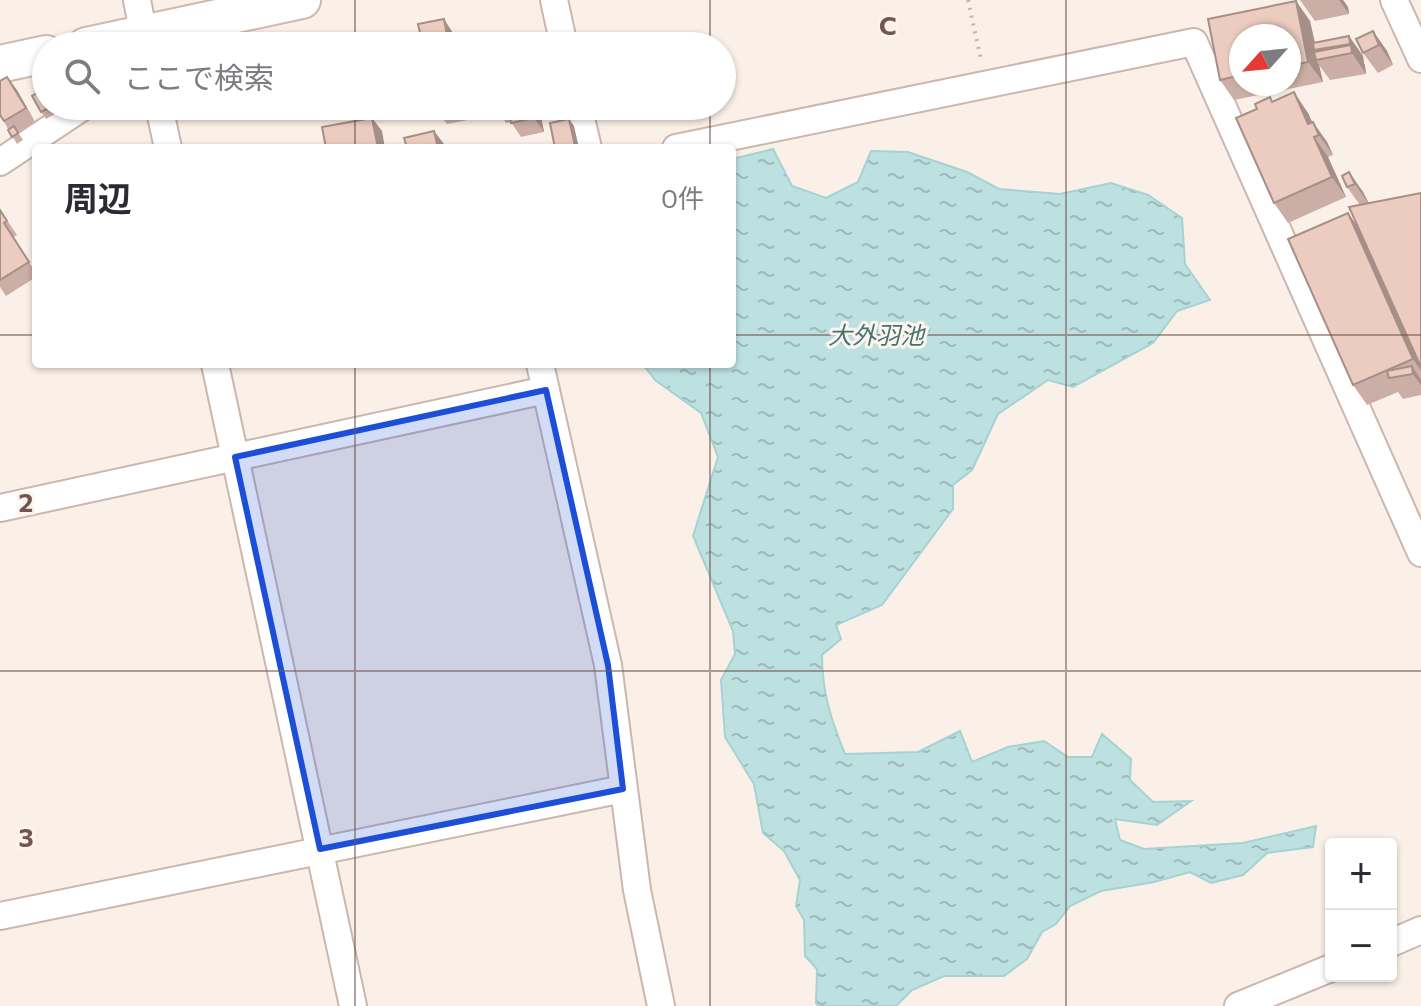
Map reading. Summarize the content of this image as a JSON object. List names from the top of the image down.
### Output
{
  "water": ["大外羽池"],
  "north": "bottom left",
  "page": {
    "search": "ここで検索",
    "heading": ["周辺", "0件"],
    "map_buttons": ["+", "−"]
  },
  "grid": {
    "columns": ["C"],
    "rows": ["2", "3"]
  }
}
